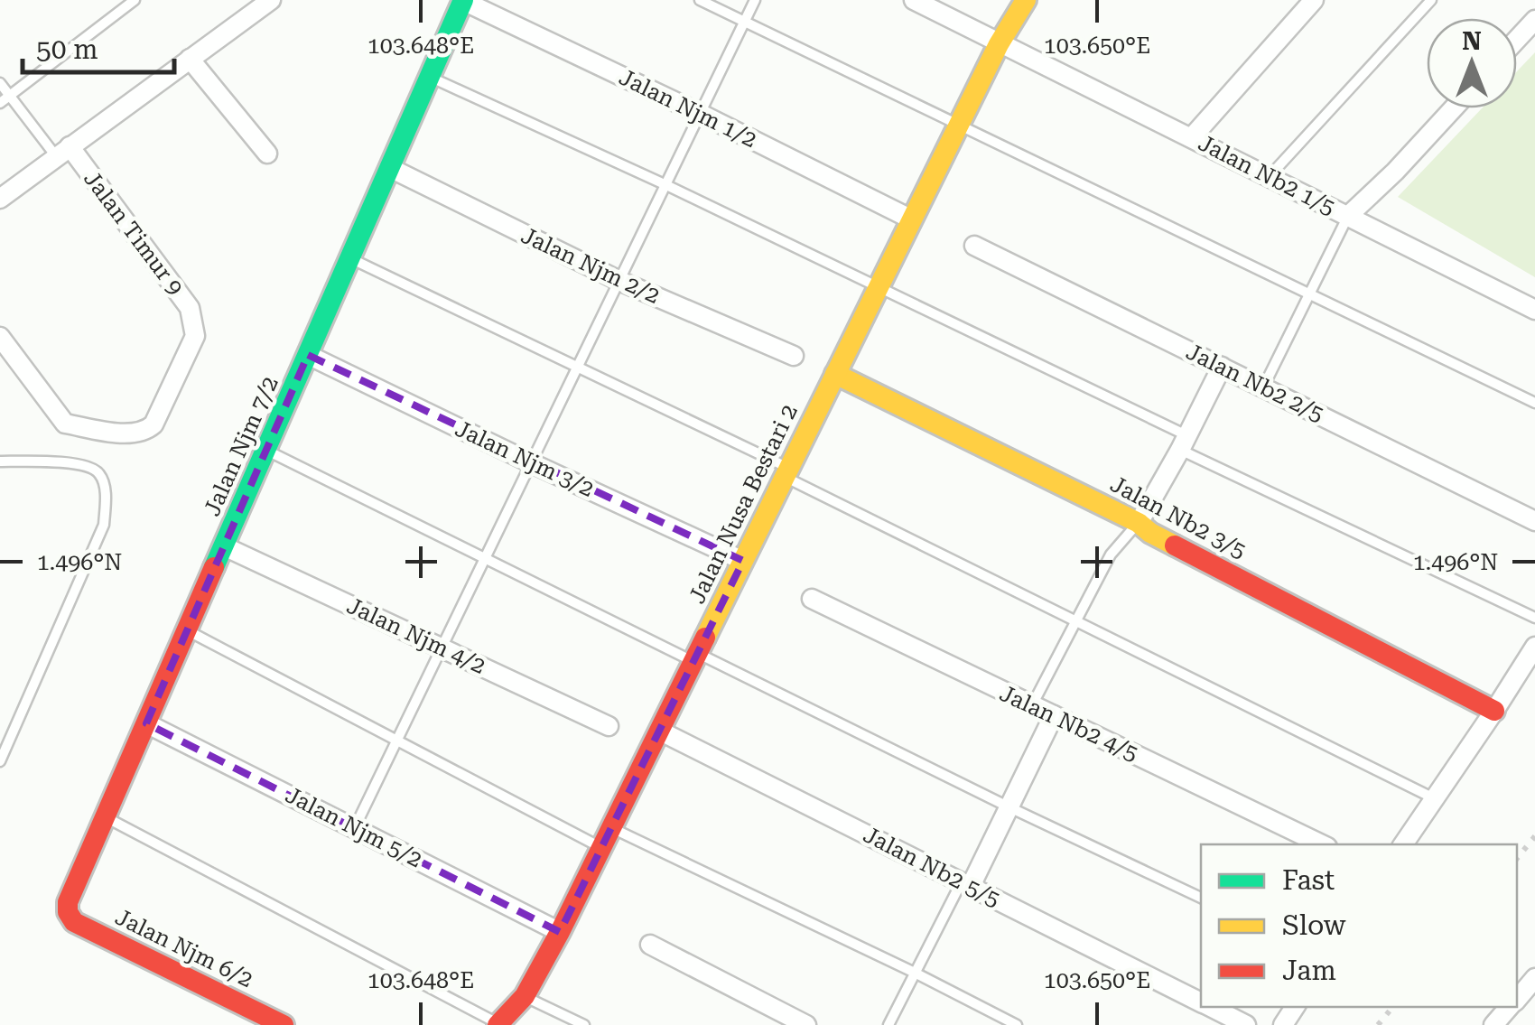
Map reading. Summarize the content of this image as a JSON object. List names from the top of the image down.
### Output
{
  "streets": {
    "street": [
      "Jalan Njm 1/2",
      "Jalan Nb2 1/5",
      "Jalan Timur 9",
      "Jalan Njm 2/2",
      "Jalan Nb2 2/5",
      "Jalan Njm 7/2",
      "Jalan Njm 3/2",
      "Jalan Nusa Bestari 2",
      "Jalan Nb2 3/5",
      "Jalan Njm 4/2",
      "Jalan Nb2 4/5",
      "Jalan Njm 5/2",
      "Jalan Nb2 5/5",
      "Jalan Njm 6/2"
    ]
  },
  "crossings": [
    ["Jalan Njm 1/2", "Jalan Njm 7/2"],
    ["Jalan Njm 1/2", "Jalan Nusa Bestari 2"],
    ["Jalan Nb2 1/5", "Jalan Nusa Bestari 2"],
    ["Jalan Njm 2/2", "Jalan Njm 7/2"],
    ["Jalan Njm 7/2", "Jalan Njm 3/2"],
    ["Jalan Njm 7/2", "Jalan Njm 4/2"],
    ["Jalan Njm 7/2", "Jalan Njm 5/2"],
    ["Jalan Njm 7/2", "Jalan Njm 6/2"],
    ["Jalan Njm 3/2", "Jalan Nusa Bestari 2"],
    ["Jalan Nusa Bestari 2", "Jalan Nb2 3/5"],
    ["Jalan Nusa Bestari 2", "Jalan Njm 5/2"],
    ["Jalan Nusa Bestari 2", "Jalan Nb2 5/5"]
  ],
  "legend": ["Fast", "Slow", "Jam"],
  "scale_bar": "50 m",
  "north": "top",
  "coordinates": ["103.648°E", "103.650°E", "1.496°N"]
}
